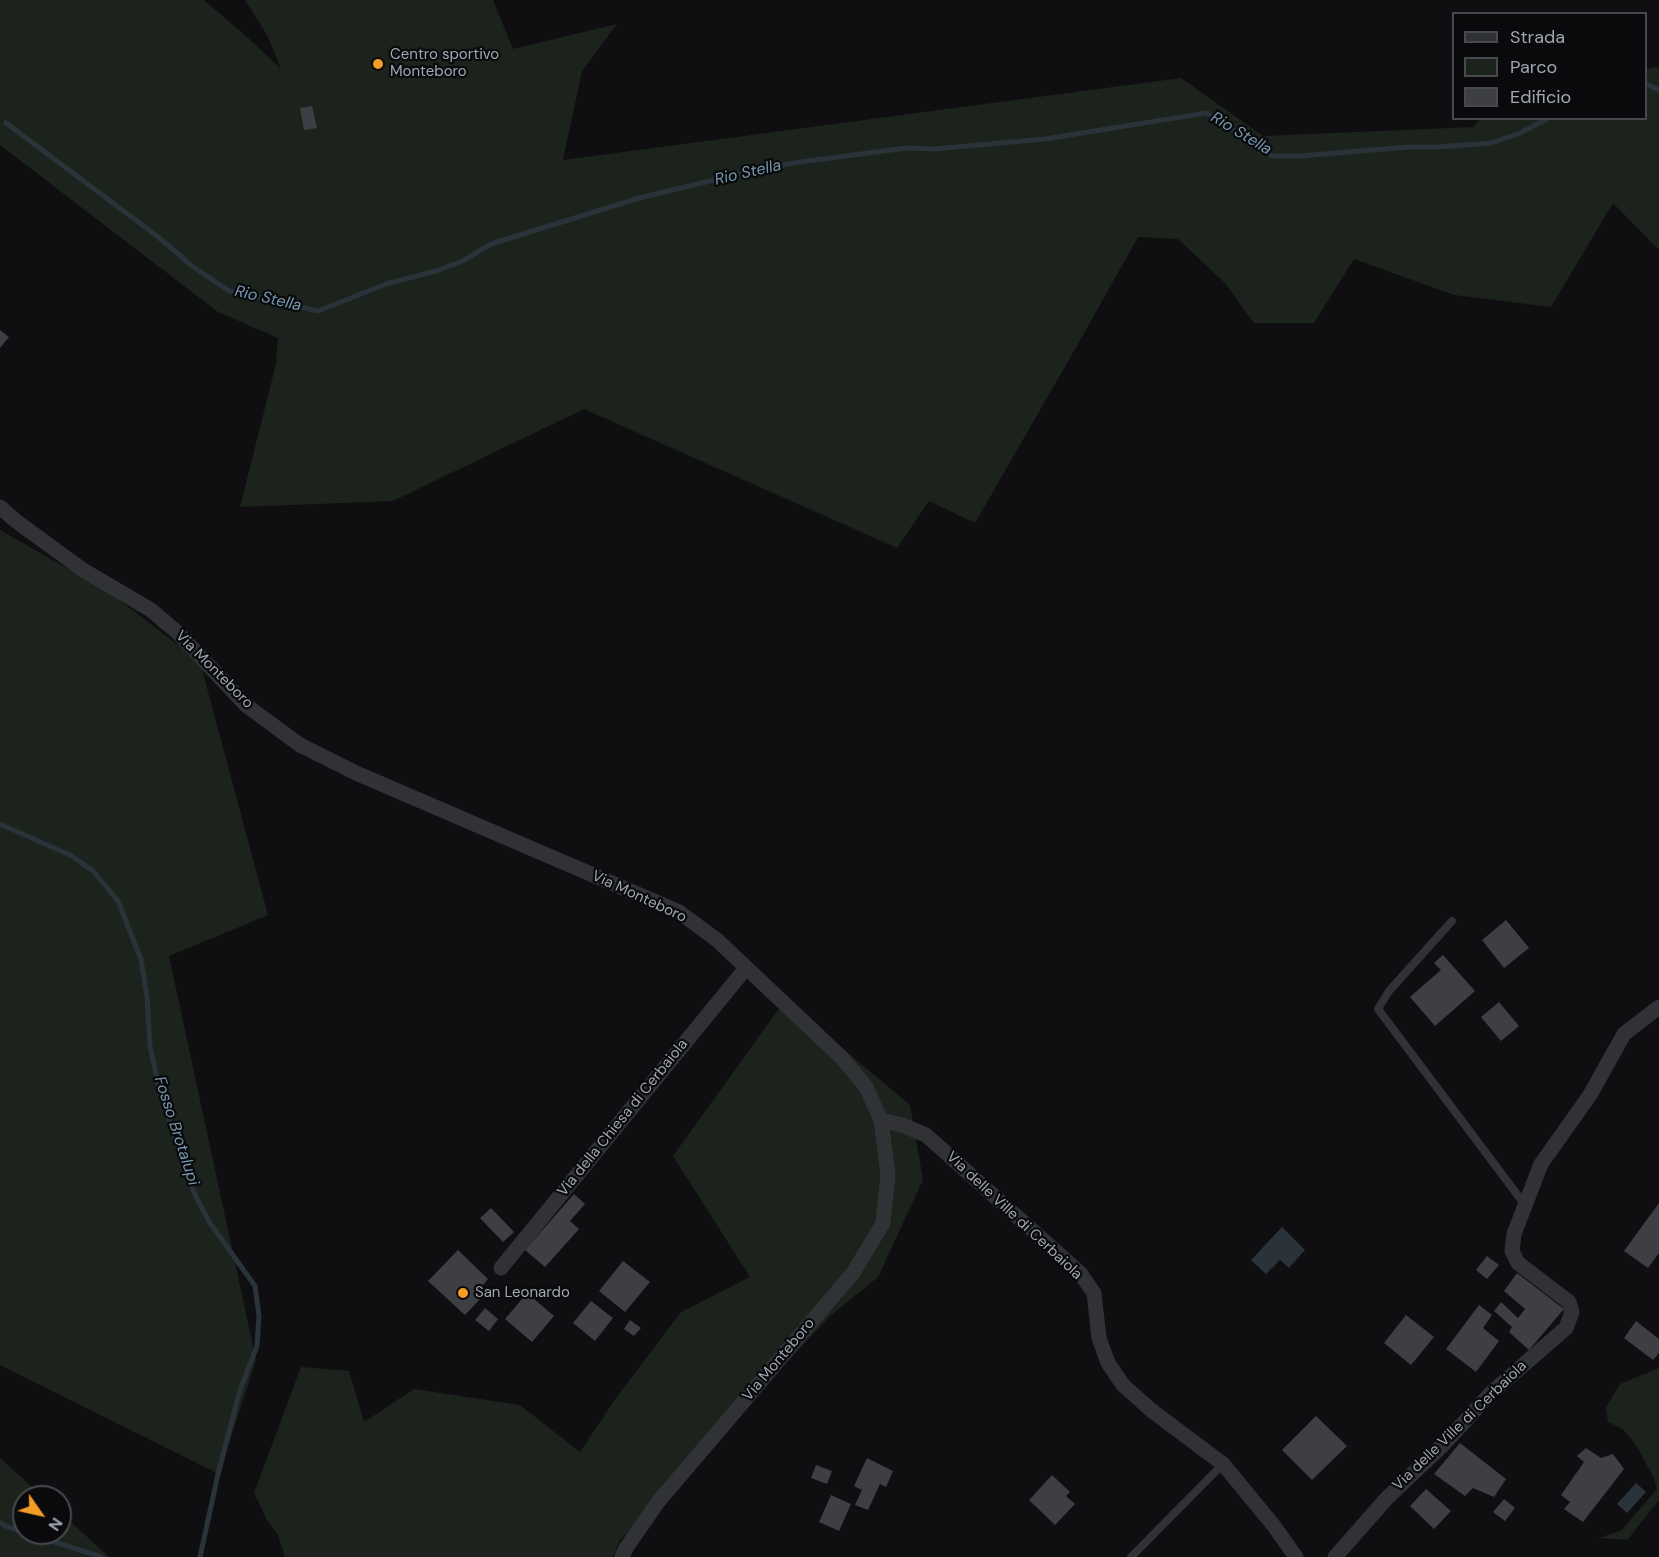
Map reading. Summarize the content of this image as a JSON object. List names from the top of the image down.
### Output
{
  "streets": {
    "street": ["Via Monteboro", "Via della Chiesa di Cerbaiola", "Via delle Ville di Cerbaiola"]
  },
  "crossings": [
    ["Via Monteboro", "Via della Chiesa di Cerbaiola"],
    ["Via Monteboro", "Via delle Ville di Cerbaiola"]
  ],
  "water": ["Rio Stella", "Fosso Brotalupi"],
  "places": ["Centro sportivo Monteboro", "San Leonardo"],
  "legend": ["Strada", "Parco", "Edificio"],
  "north": "bottom right"
}
